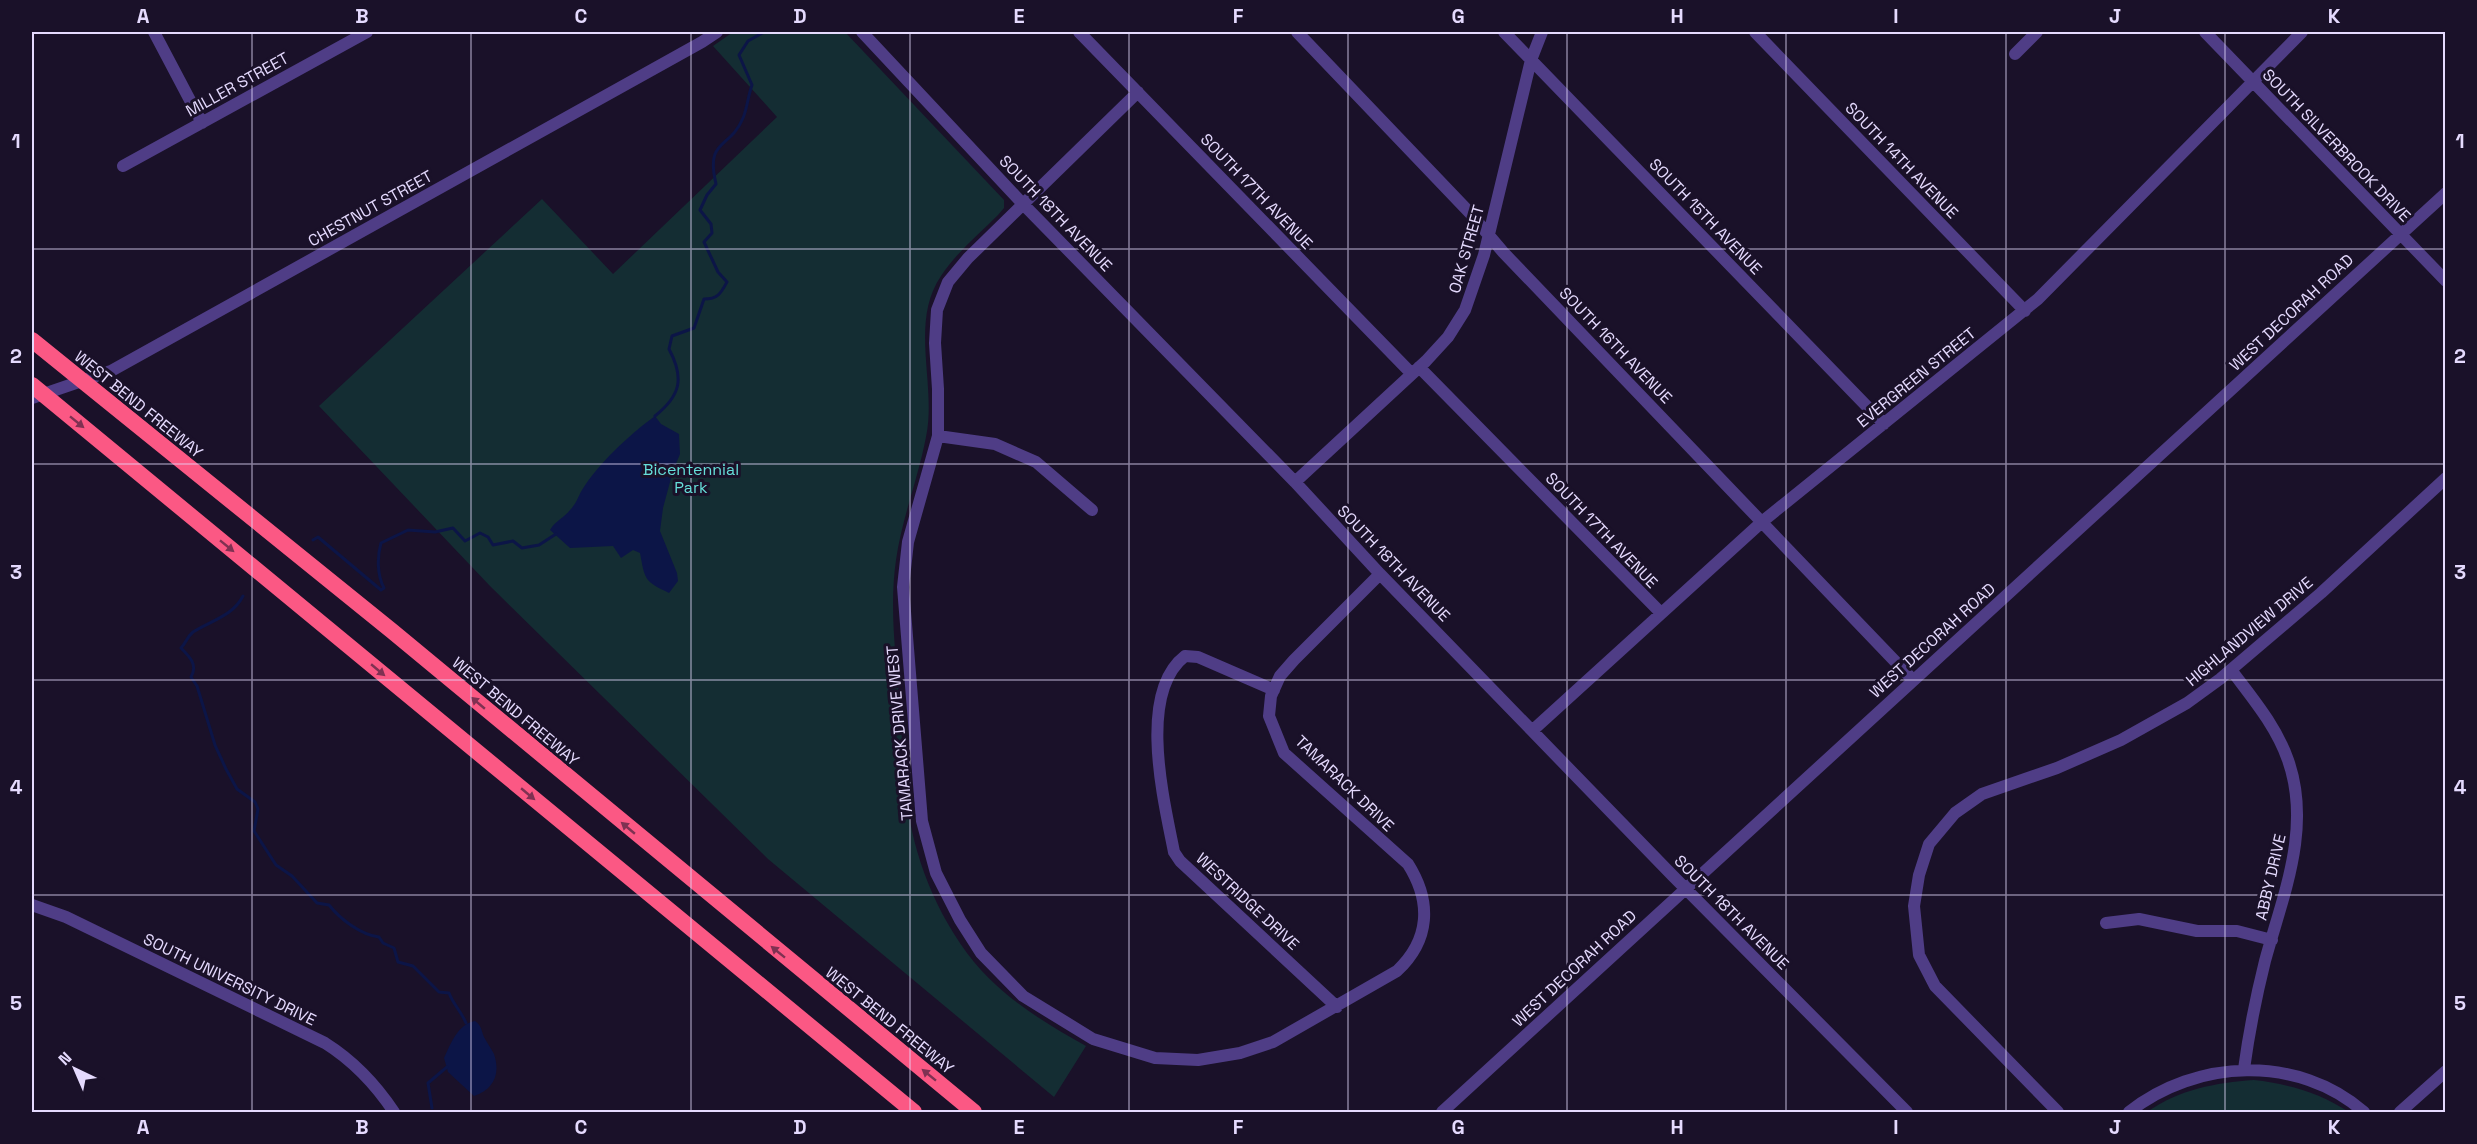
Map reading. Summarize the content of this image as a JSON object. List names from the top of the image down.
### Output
{
  "streets": {
    "highway": ["WEST BEND FREEWAY"],
    "street": [
      "MILLER STREET",
      "SOUTH SILVERBROOK DRIVE",
      "SOUTH 14TH AVENUE",
      "SOUTH 17TH AVENUE",
      "CHESTNUT STREET",
      "SOUTH 18TH AVENUE",
      "SOUTH 15TH AVENUE",
      "OAK STREET",
      "WEST DECORAH ROAD",
      "SOUTH 16TH AVENUE",
      "EVERGREEN STREET",
      "HIGHLANDVIEW DRIVE",
      "TAMARACK DRIVE WEST",
      "TAMARACK DRIVE",
      "ABBY DRIVE",
      "WESTRIDGE DRIVE",
      "SOUTH UNIVERSITY DRIVE"
    ]
  },
  "crossings": [
    ["SOUTH SILVERBROOK DRIVE", "WEST DECORAH ROAD"],
    ["SOUTH SILVERBROOK DRIVE", "EVERGREEN STREET"],
    ["SOUTH 14TH AVENUE", "EVERGREEN STREET"],
    ["SOUTH 17TH AVENUE", "OAK STREET"],
    ["SOUTH 17TH AVENUE", "EVERGREEN STREET"],
    ["SOUTH 17TH AVENUE", "TAMARACK DRIVE WEST"],
    ["SOUTH 18TH AVENUE", "OAK STREET"],
    ["SOUTH 18TH AVENUE", "WEST DECORAH ROAD"],
    ["SOUTH 18TH AVENUE", "EVERGREEN STREET"],
    ["SOUTH 18TH AVENUE", "TAMARACK DRIVE WEST"],
    ["SOUTH 18TH AVENUE", "TAMARACK DRIVE"],
    ["SOUTH 15TH AVENUE", "OAK STREET"],
    ["SOUTH 15TH AVENUE", "EVERGREEN STREET"],
    ["OAK STREET", "SOUTH 16TH AVENUE"],
    ["WEST DECORAH ROAD", "SOUTH 16TH AVENUE"],
    ["SOUTH 16TH AVENUE", "EVERGREEN STREET"],
    ["HIGHLANDVIEW DRIVE", "ABBY DRIVE"],
    ["TAMARACK DRIVE WEST", "TAMARACK DRIVE"],
    ["TAMARACK DRIVE WEST", "WESTRIDGE DRIVE"],
    ["TAMARACK DRIVE", "WESTRIDGE DRIVE"]
  ],
  "parks": ["Bicentennial Park"],
  "north": "top left",
  "grid": {
    "columns": [
      "A",
      "B",
      "C",
      "D",
      "E",
      "F",
      "G",
      "H",
      "I",
      "J",
      "K"
    ],
    "rows": [
      "1",
      "2",
      "3",
      "4",
      "5"
    ]
  }
}
